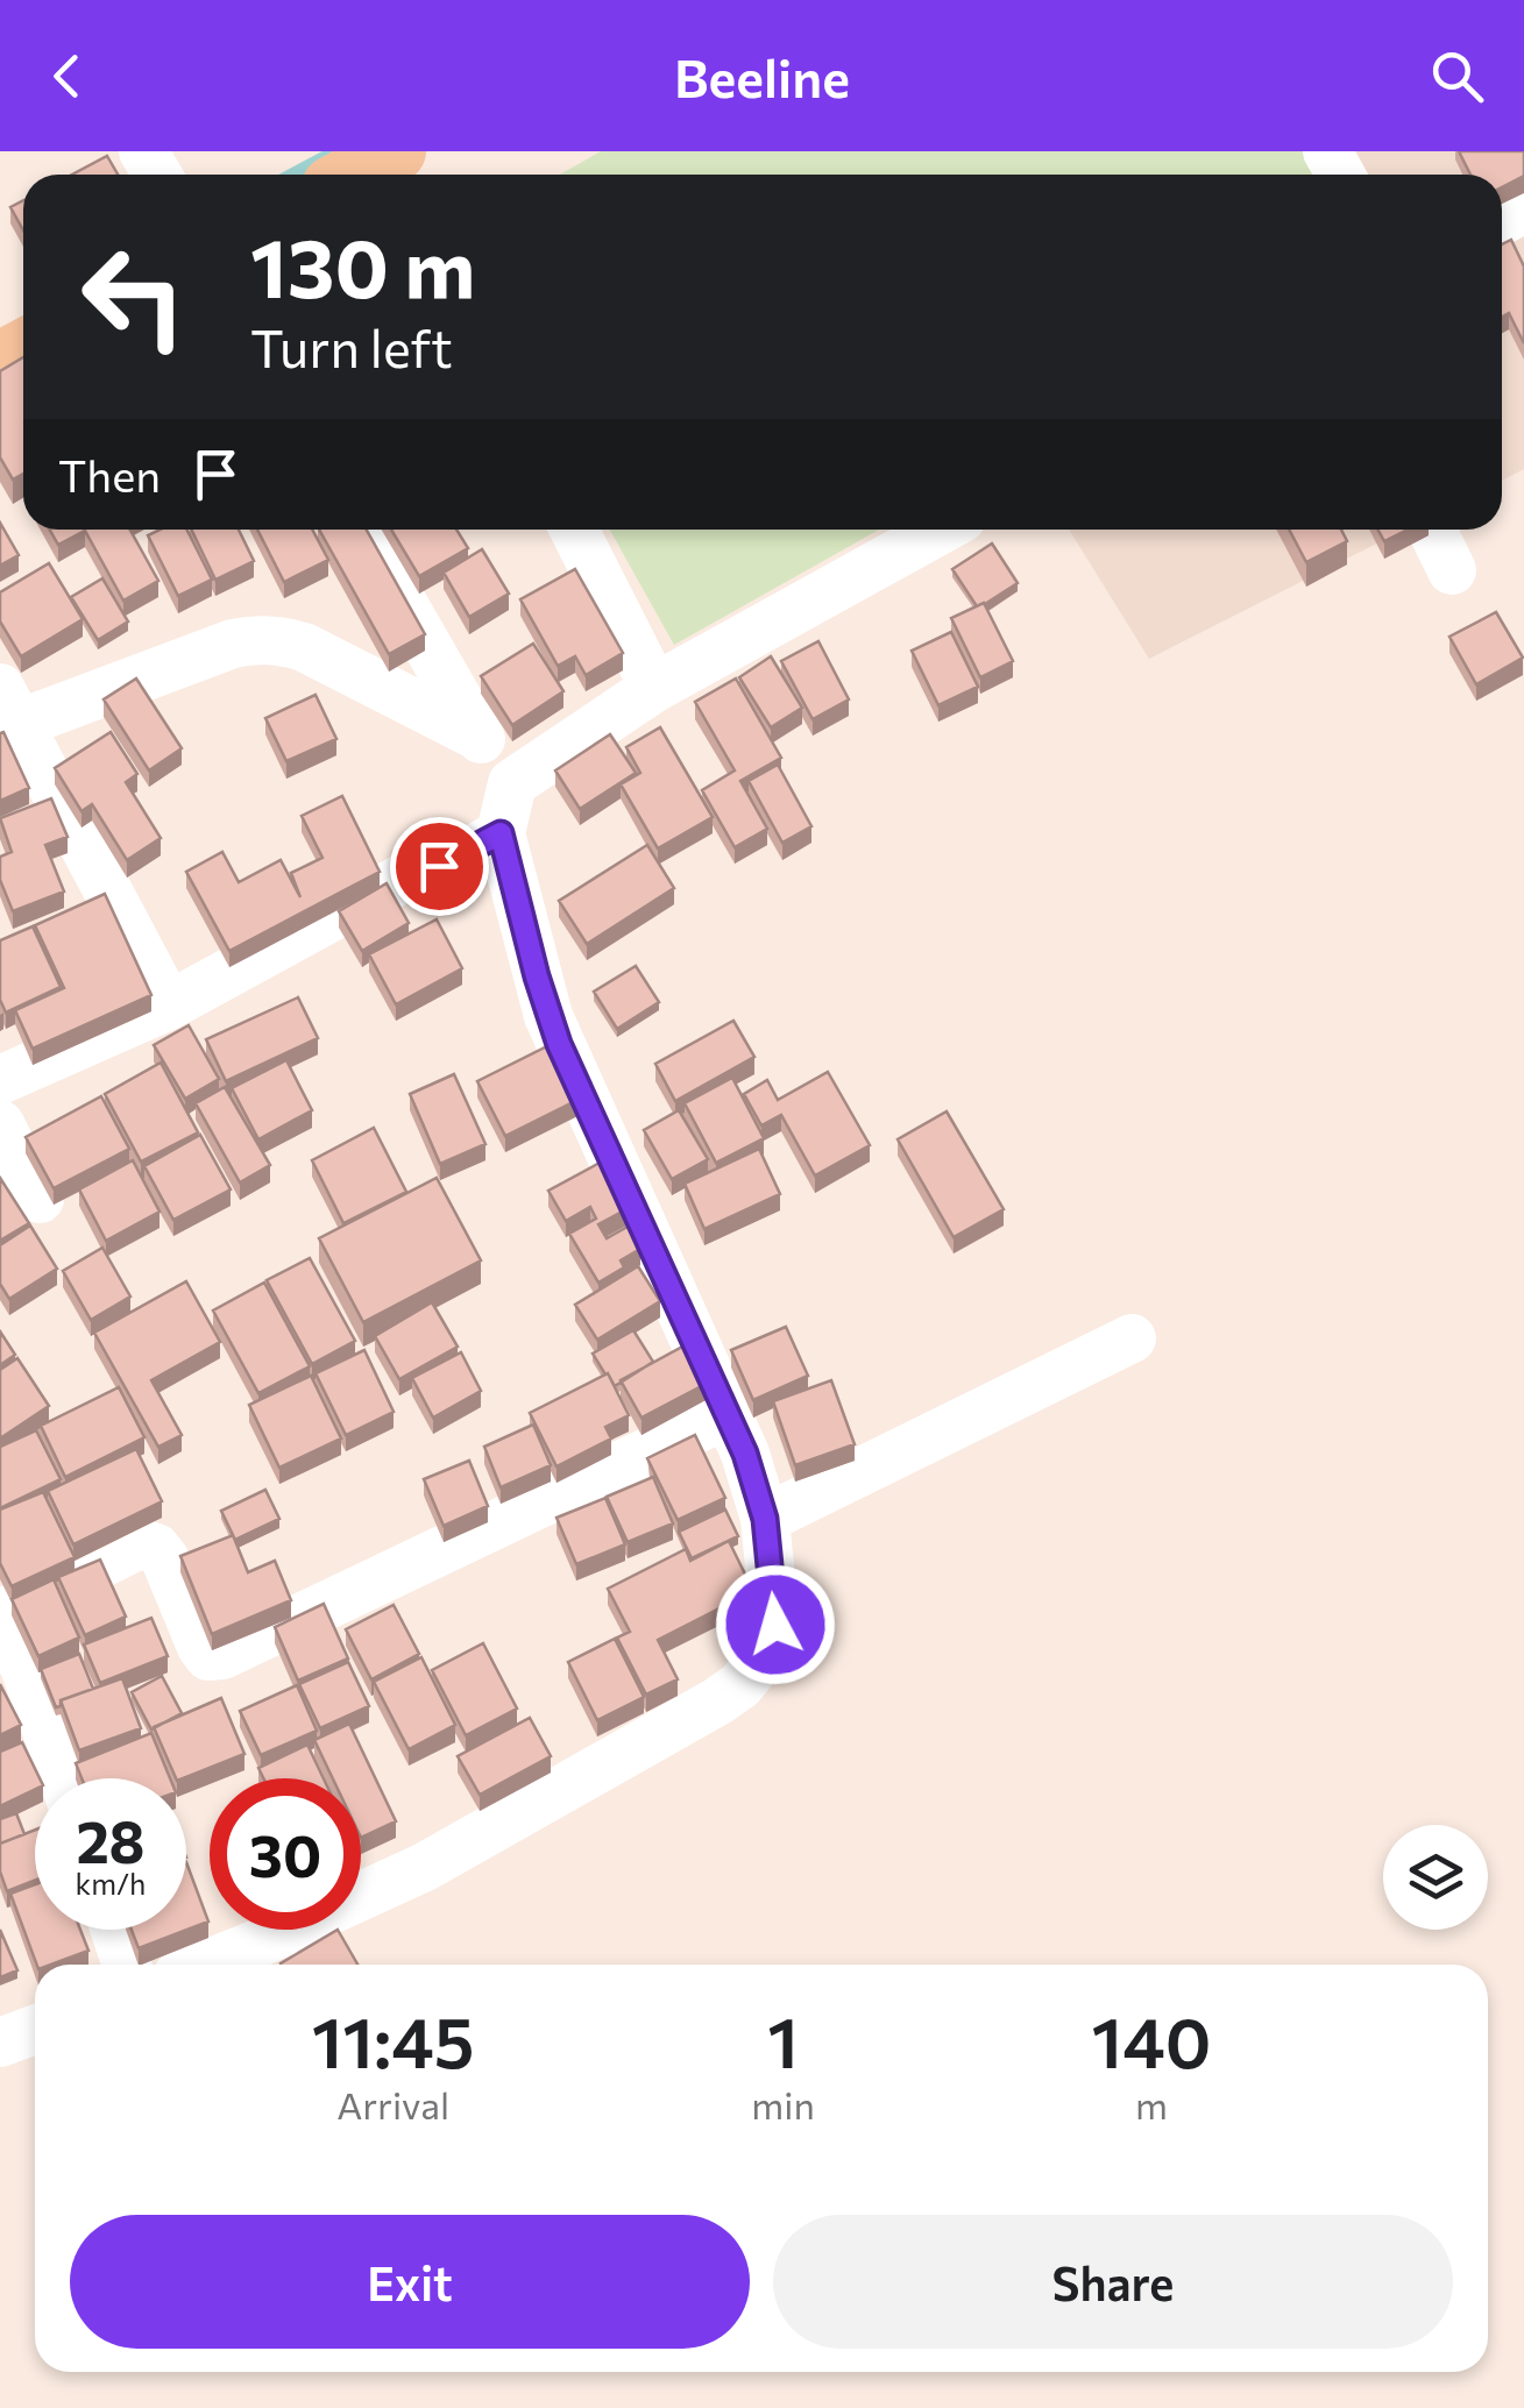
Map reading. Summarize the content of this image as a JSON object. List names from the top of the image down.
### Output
{
  "page": {
    "header": "Beeline",
    "turn": ["130 m", "Turn left"],
    "then": "Then",
    "speed": "28 km/h",
    "limit": "30",
    "eta": [
      "11:45",
      "Arrival",
      "1",
      "min",
      "140",
      "m"
    ],
    "buttons": ["Exit", "Share"]
  }
}
